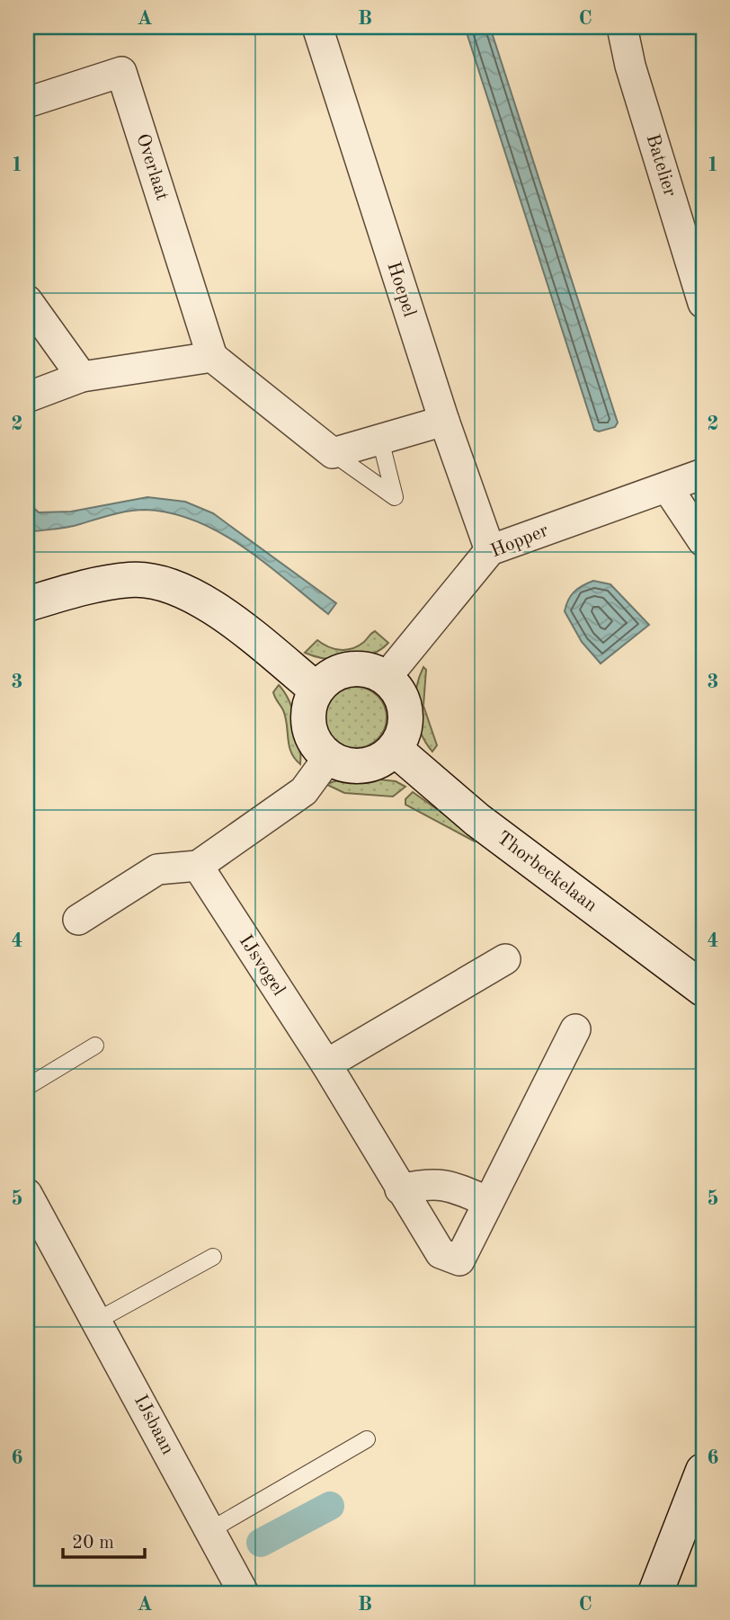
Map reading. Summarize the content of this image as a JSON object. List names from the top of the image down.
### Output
{
  "streets": {
    "street": [
      "Batelier",
      "Overlaat",
      "Hoepel",
      "Hopper",
      "Thorbeckelaan",
      "IJsvogel",
      "IJsbaan"
    ]
  },
  "crossings": [
    ["Hoepel", "Hopper"],
    ["Hopper", "Thorbeckelaan"]
  ],
  "scale_bar": "20 m",
  "grid": {
    "columns": ["A", "B", "C"],
    "rows": [
      "1",
      "2",
      "3",
      "4",
      "5",
      "6"
    ]
  }
}
